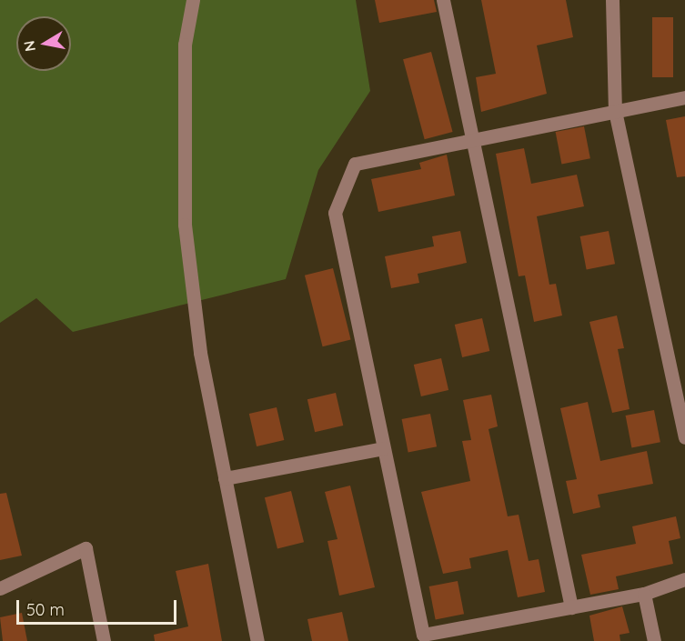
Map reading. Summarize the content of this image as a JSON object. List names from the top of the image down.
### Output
{
  "scale_bar": "50 m",
  "north": "left"
}
